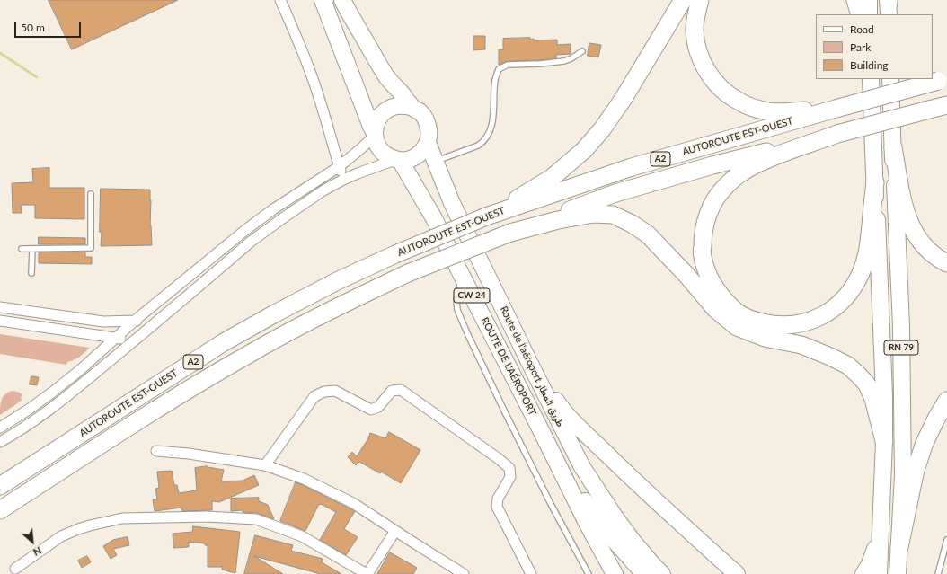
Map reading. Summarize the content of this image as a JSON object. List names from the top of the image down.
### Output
{
  "streets": {
    "highway": [
      "AUTOROUTE EST-OUEST",
      "A2",
      "CW 24",
      "RN 79",
      "ROUTE DE L'AÉROPORT",
      "Route de l'aéroport طريق المطار"
    ]
  },
  "crossings": [
    ["ROUTE DE L'AÉROPORT", "Route de l'aéroport طريق المطار"]
  ],
  "legend": ["Road", "Park", "Building"],
  "scale_bar": "50 m",
  "north": "bottom right"
}
